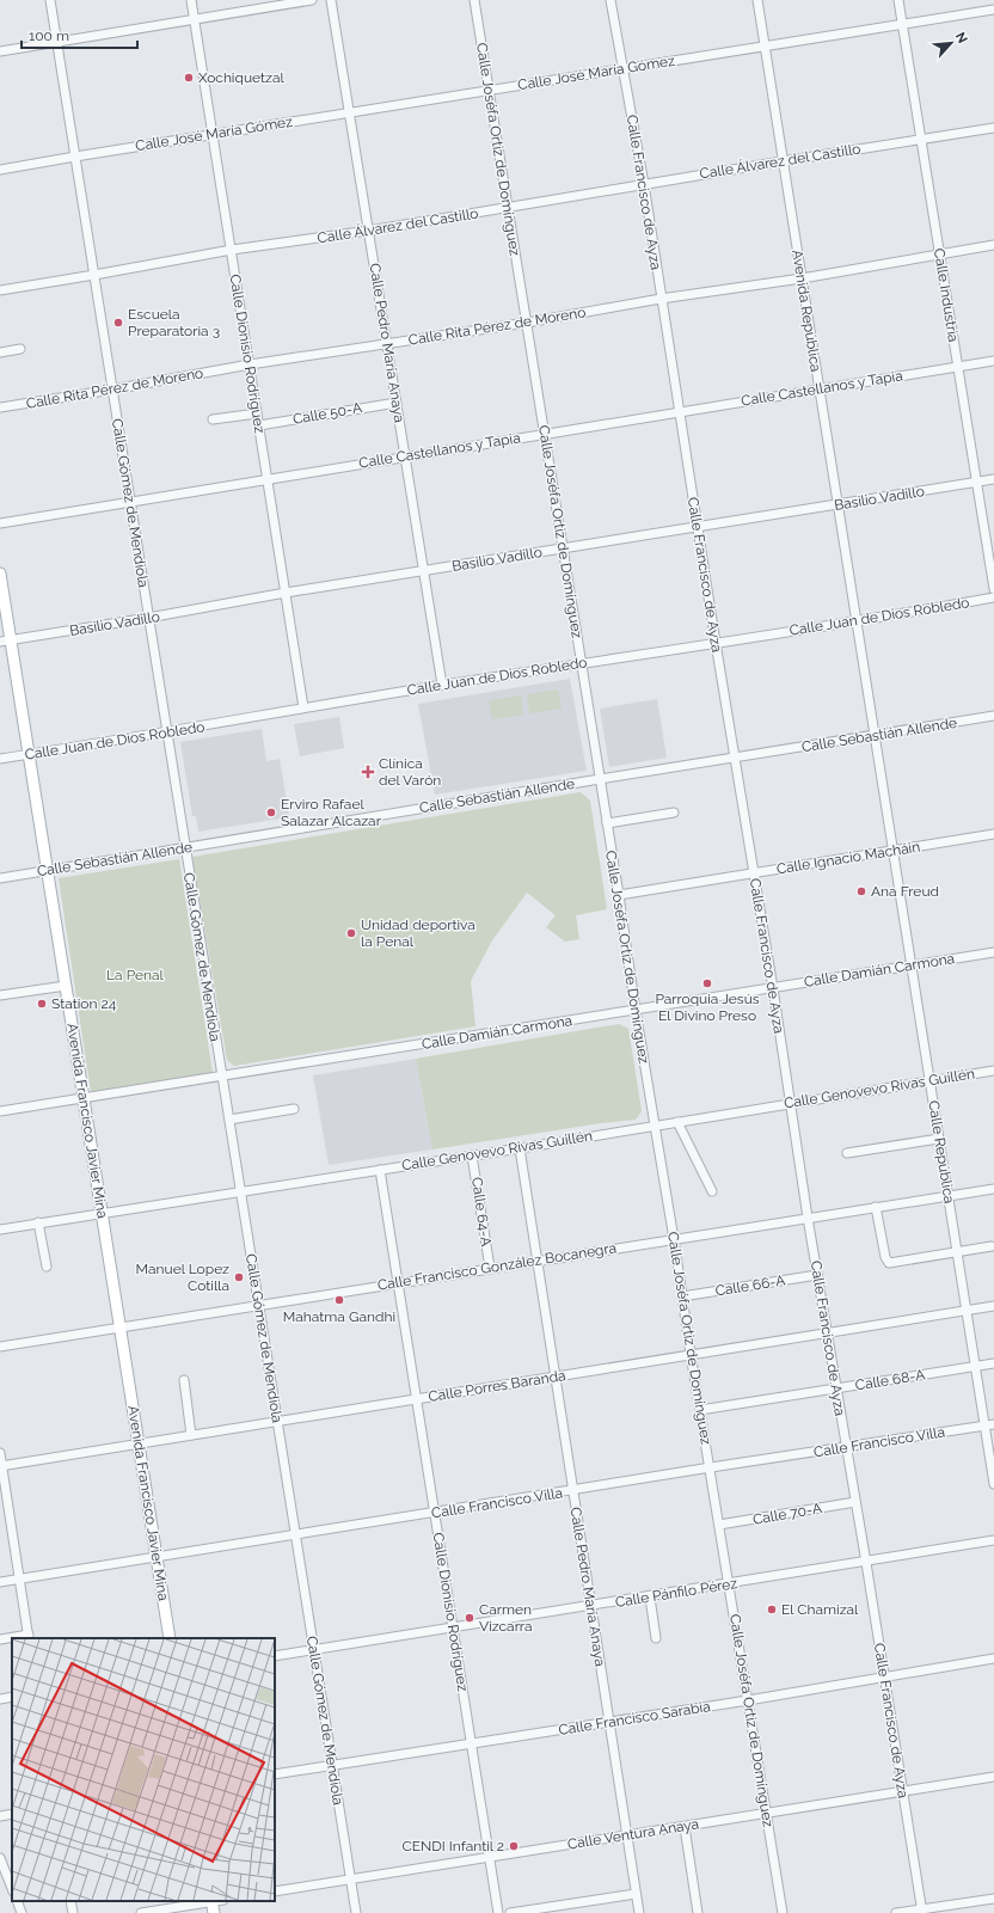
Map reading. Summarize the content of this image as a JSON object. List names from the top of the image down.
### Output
{
  "streets": {
    "main road": ["Avenida Francisco Javier Mina"],
    "street": [
      "Calle José María Gómez",
      "Calle Joséfa Ortiz de Domínguez",
      "Calle Álvarez del Castillo",
      "Calle Francisco de Ayza",
      "Calle Industria",
      "Avenida República",
      "Calle Rita Pérez de Moreno",
      "Calle Pedro María Anaya",
      "Calle Dionisio Rodríguez",
      "Calle Castellanos y Tapia",
      "Calle 50-A",
      "Basilio Vadillo",
      "Calle Gómez de Mendiola",
      "Calle Juan de Dios Robledo",
      "Calle Sebastián Allende",
      "Calle Ignacio Macháin",
      "Calle Damián Carmona",
      "Calle Genovevo Rivas Guillén",
      "Calle República",
      "Calle 64-A",
      "Calle Francisco González Bocanegra",
      "Calle 66-A",
      "Calle 68-A",
      "Calle Porres Baranda",
      "Calle Francisco Villa",
      "Calle 70-A",
      "Calle Pánfilo Pérez",
      "Calle Francisco Sarabia",
      "Calle Ventura Anaya"
    ]
  },
  "crossings": [
    ["Calle José María Gómez", "Calle Joséfa Ortiz de Domínguez"],
    ["Calle José María Gómez", "Calle Francisco de Ayza"],
    ["Calle José María Gómez", "Calle Industria"],
    ["Calle José María Gómez", "Avenida República"],
    ["Calle José María Gómez", "Calle Pedro María Anaya"],
    ["Calle José María Gómez", "Calle Dionisio Rodríguez"],
    ["Calle José María Gómez", "Calle Gómez de Mendiola"],
    ["Calle Joséfa Ortiz de Domínguez", "Calle Álvarez del Castillo"],
    ["Calle Joséfa Ortiz de Domínguez", "Calle Rita Pérez de Moreno"],
    ["Calle Joséfa Ortiz de Domínguez", "Calle Castellanos y Tapia"],
    ["Calle Joséfa Ortiz de Domínguez", "Basilio Vadillo"],
    ["Calle Joséfa Ortiz de Domínguez", "Calle Juan de Dios Robledo"],
    ["Calle Joséfa Ortiz de Domínguez", "Calle Sebastián Allende"],
    ["Calle Joséfa Ortiz de Domínguez", "Calle Ignacio Macháin"],
    ["Calle Joséfa Ortiz de Domínguez", "Calle Damián Carmona"],
    ["Calle Joséfa Ortiz de Domínguez", "Calle Genovevo Rivas Guillén"],
    ["Calle Joséfa Ortiz de Domínguez", "Calle Francisco González Bocanegra"],
    ["Calle Joséfa Ortiz de Domínguez", "Calle 66-A"],
    ["Calle Joséfa Ortiz de Domínguez", "Calle 68-A"],
    ["Calle Joséfa Ortiz de Domínguez", "Calle Porres Baranda"],
    ["Calle Joséfa Ortiz de Domínguez", "Calle Francisco Villa"],
    ["Calle Joséfa Ortiz de Domínguez", "Calle 70-A"],
    ["Calle Joséfa Ortiz de Domínguez", "Calle Pánfilo Pérez"],
    ["Calle Joséfa Ortiz de Domínguez", "Calle Francisco Sarabia"],
    ["Calle Joséfa Ortiz de Domínguez", "Calle Ventura Anaya"],
    ["Calle Álvarez del Castillo", "Calle Francisco de Ayza"],
    ["Calle Álvarez del Castillo", "Calle Industria"],
    ["Calle Álvarez del Castillo", "Avenida República"],
    ["Calle Álvarez del Castillo", "Calle Pedro María Anaya"],
    ["Calle Álvarez del Castillo", "Calle Dionisio Rodríguez"],
    ["Calle Álvarez del Castillo", "Calle Gómez de Mendiola"],
    ["Calle Francisco de Ayza", "Calle Rita Pérez de Moreno"],
    ["Calle Francisco de Ayza", "Calle Castellanos y Tapia"],
    ["Calle Francisco de Ayza", "Basilio Vadillo"],
    ["Calle Francisco de Ayza", "Calle Juan de Dios Robledo"],
    ["Calle Francisco de Ayza", "Calle Sebastián Allende"],
    ["Calle Francisco de Ayza", "Calle Ignacio Macháin"],
    ["Calle Francisco de Ayza", "Calle Damián Carmona"],
    ["Calle Francisco de Ayza", "Calle Genovevo Rivas Guillén"],
    ["Calle Francisco de Ayza", "Calle Francisco González Bocanegra"],
    ["Calle Francisco de Ayza", "Calle 66-A"],
    ["Calle Francisco de Ayza", "Calle 68-A"],
    ["Calle Francisco de Ayza", "Calle Porres Baranda"],
    ["Calle Francisco de Ayza", "Calle Francisco Villa"],
    ["Calle Francisco de Ayza", "Calle 70-A"],
    ["Calle Francisco de Ayza", "Calle Pánfilo Pérez"],
    ["Calle Francisco de Ayza", "Calle Francisco Sarabia"],
    ["Calle Francisco de Ayza", "Calle Ventura Anaya"],
    ["Calle Industria", "Calle Rita Pérez de Moreno"],
    ["Calle Industria", "Calle Castellanos y Tapia"],
    ["Calle Industria", "Basilio Vadillo"],
    ["Avenida República", "Calle Rita Pérez de Moreno"],
    ["Avenida República", "Calle Castellanos y Tapia"],
    ["Avenida República", "Basilio Vadillo"],
    ["Avenida República", "Calle Juan de Dios Robledo"],
    ["Avenida República", "Calle República"],
    ["Calle Rita Pérez de Moreno", "Calle Pedro María Anaya"],
    ["Calle Rita Pérez de Moreno", "Calle Dionisio Rodríguez"],
    ["Calle Rita Pérez de Moreno", "Calle Gómez de Mendiola"],
    ["Calle Pedro María Anaya", "Calle Castellanos y Tapia"],
    ["Calle Pedro María Anaya", "Calle 50-A"],
    ["Calle Pedro María Anaya", "Basilio Vadillo"],
    ["Calle Pedro María Anaya", "Calle Juan de Dios Robledo"],
    ["Calle Pedro María Anaya", "Calle Genovevo Rivas Guillén"],
    ["Calle Pedro María Anaya", "Calle Francisco González Bocanegra"],
    ["Calle Pedro María Anaya", "Calle Porres Baranda"],
    ["Calle Pedro María Anaya", "Calle Francisco Villa"],
    ["Calle Pedro María Anaya", "Calle Pánfilo Pérez"],
    ["Calle Pedro María Anaya", "Calle Francisco Sarabia"],
    ["Calle Pedro María Anaya", "Calle Ventura Anaya"],
    ["Calle Dionisio Rodríguez", "Calle Castellanos y Tapia"],
    ["Calle Dionisio Rodríguez", "Calle 50-A"],
    ["Calle Dionisio Rodríguez", "Basilio Vadillo"],
    ["Calle Dionisio Rodríguez", "Calle Juan de Dios Robledo"],
    ["Calle Dionisio Rodríguez", "Calle Genovevo Rivas Guillén"],
    ["Calle Dionisio Rodríguez", "Calle Francisco González Bocanegra"],
    ["Calle Dionisio Rodríguez", "Calle Porres Baranda"],
    ["Calle Dionisio Rodríguez", "Calle Francisco Villa"],
    ["Calle Dionisio Rodríguez", "Calle Pánfilo Pérez"],
    ["Calle Dionisio Rodríguez", "Calle Francisco Sarabia"],
    ["Calle Dionisio Rodríguez", "Calle Ventura Anaya"],
    ["Calle Castellanos y Tapia", "Calle Gómez de Mendiola"],
    ["Basilio Vadillo", "Calle Gómez de Mendiola"],
    ["Basilio Vadillo", "Avenida Francisco Javier Mina"],
    ["Calle Gómez de Mendiola", "Calle Juan de Dios Robledo"],
    ["Calle Gómez de Mendiola", "Calle Sebastián Allende"],
    ["Calle Gómez de Mendiola", "Calle Damián Carmona"],
    ["Calle Gómez de Mendiola", "Calle Genovevo Rivas Guillén"],
    ["Calle Gómez de Mendiola", "Calle Francisco González Bocanegra"],
    ["Calle Gómez de Mendiola", "Calle Porres Baranda"],
    ["Calle Gómez de Mendiola", "Calle Francisco Villa"],
    ["Calle Gómez de Mendiola", "Calle Pánfilo Pérez"],
    ["Calle Gómez de Mendiola", "Calle Francisco Sarabia"],
    ["Calle Gómez de Mendiola", "Calle Ventura Anaya"],
    ["Calle Juan de Dios Robledo", "Avenida Francisco Javier Mina"],
    ["Calle Juan de Dios Robledo", "Calle República"],
    ["Calle Sebastián Allende", "Avenida Francisco Javier Mina"],
    ["Calle Sebastián Allende", "Calle República"],
    ["Calle Ignacio Macháin", "Calle República"],
    ["Calle Damián Carmona", "Avenida Francisco Javier Mina"],
    ["Calle Damián Carmona", "Calle República"],
    ["Calle Genovevo Rivas Guillén", "Avenida Francisco Javier Mina"],
    ["Calle Genovevo Rivas Guillén", "Calle República"],
    ["Calle Genovevo Rivas Guillén", "Calle 64-A"],
    ["Avenida Francisco Javier Mina", "Calle Francisco González Bocanegra"],
    ["Avenida Francisco Javier Mina", "Calle Porres Baranda"],
    ["Avenida Francisco Javier Mina", "Calle Francisco Villa"],
    ["Calle República", "Calle Francisco González Bocanegra"],
    ["Calle República", "Calle 68-A"],
    ["Calle República", "Calle Porres Baranda"],
    ["Calle República", "Calle Francisco Villa"],
    ["Calle 64-A", "Calle Francisco González Bocanegra"]
  ],
  "parks": ["La Penal"],
  "places": {
    "other": [
      "Xochiquetzal",
      "Escuela Preparatoria 3",
      "Erviro Rafael Salazar Alcazar",
      "Ana Freud",
      "Unidad deportiva la Penal",
      "Parroquia Jesús El Divino Preso",
      "Station 24",
      "Manuel Lopez Cotilla",
      "Mahatma Gandhi",
      "El Chamizal",
      "Carmen Vizcarra",
      "CENDI Infantil 2"
    ],
    "health": ["Clínica del Varón"]
  },
  "scale_bar": "100 m",
  "north": "top right"
}
